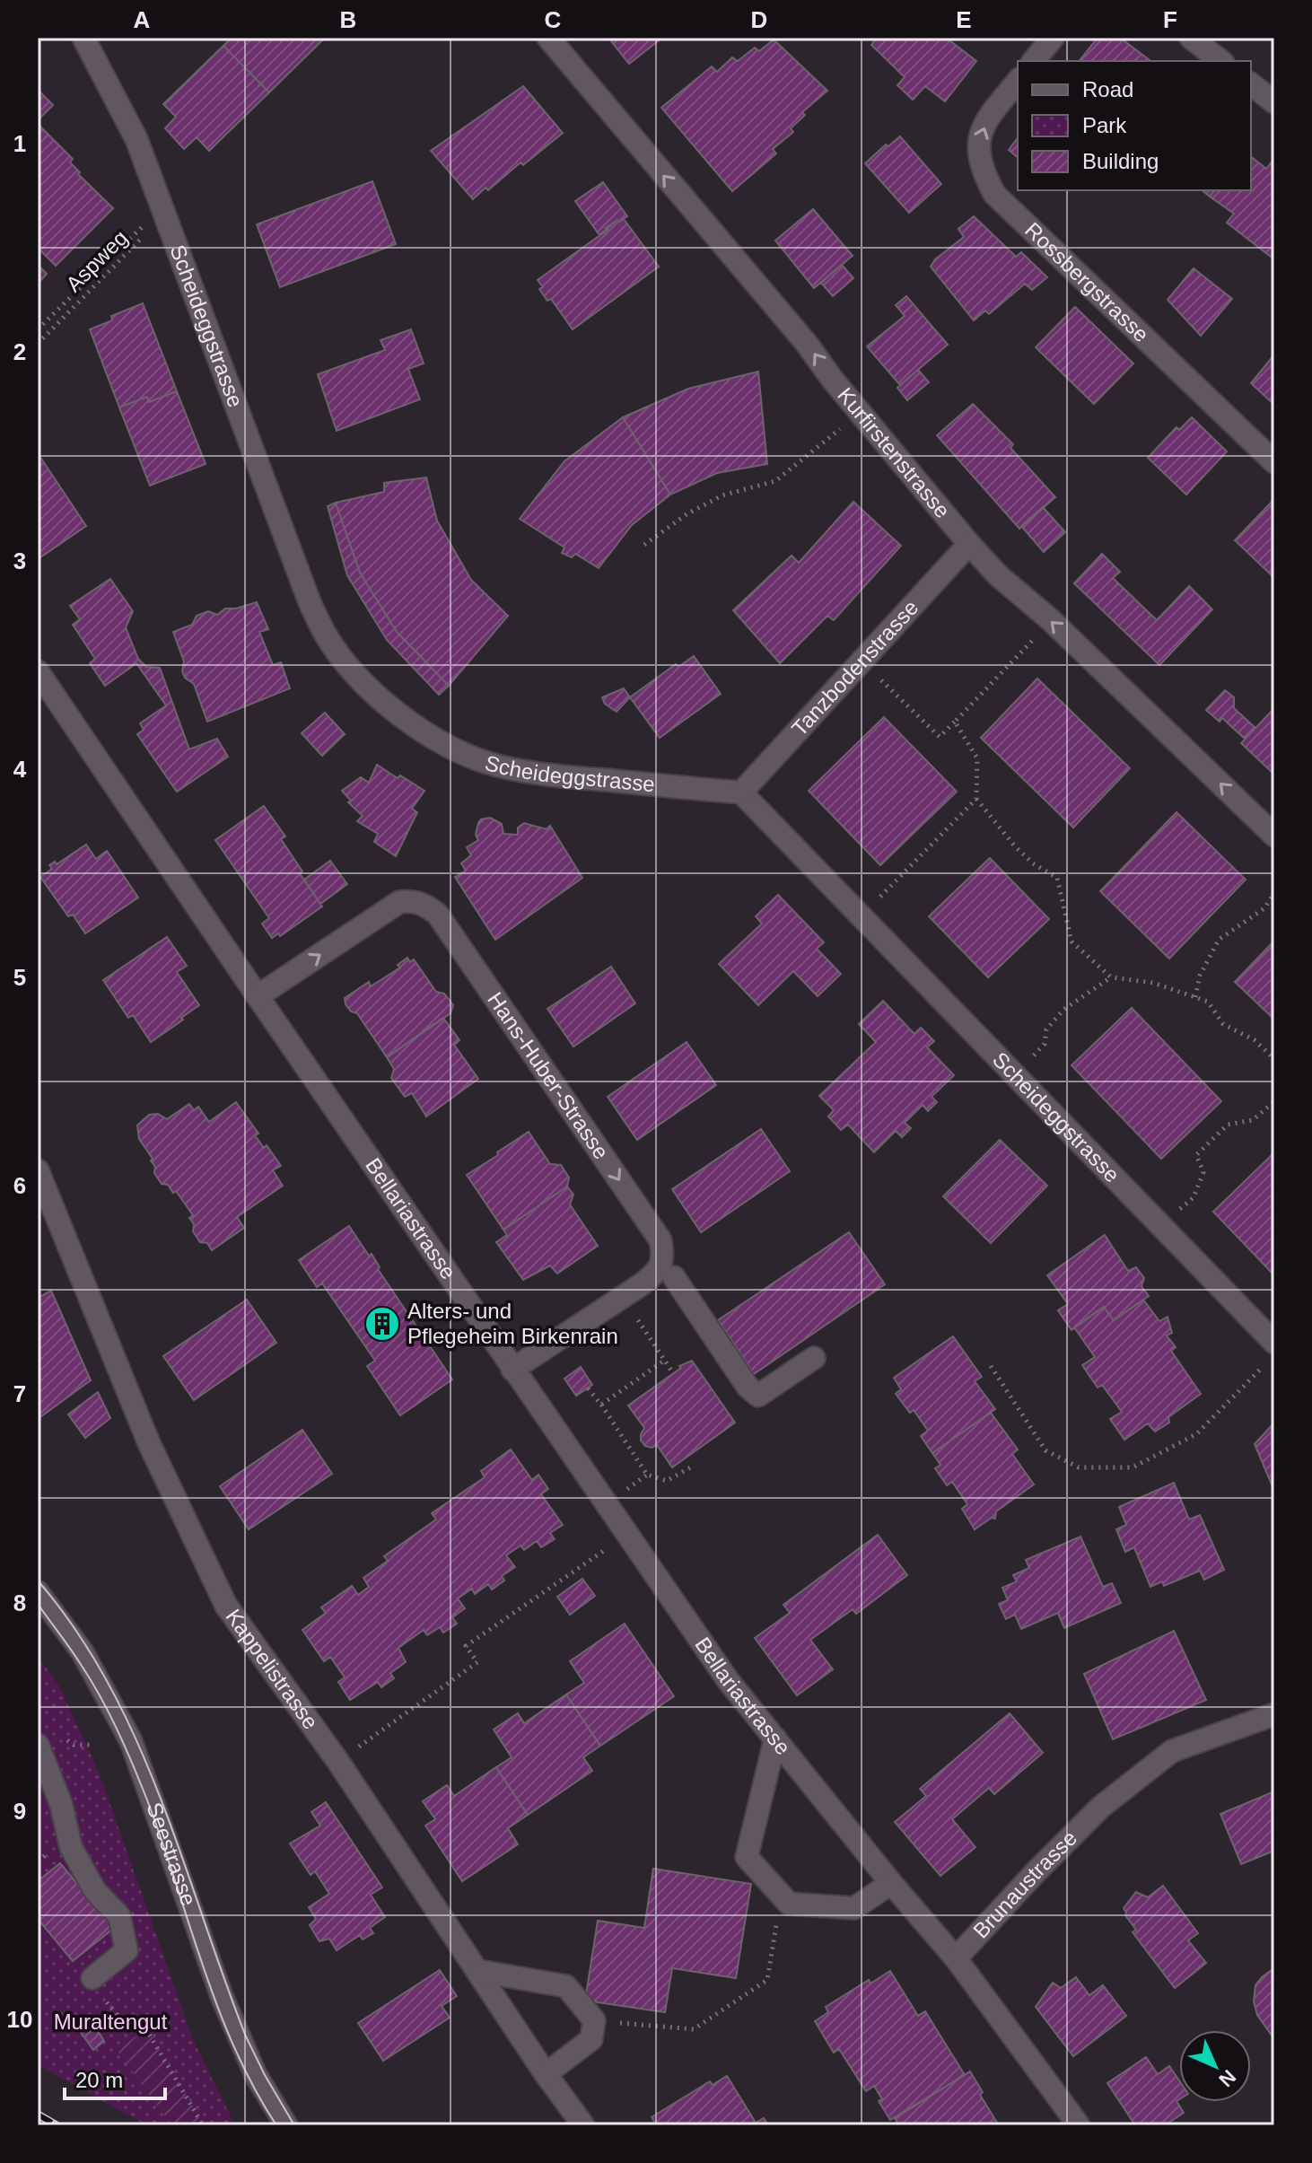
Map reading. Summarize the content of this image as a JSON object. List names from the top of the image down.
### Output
{
  "streets": {
    "street": [
      "Rossbergstrasse",
      "Scheideggstrasse",
      "Kurfirstenstrasse",
      "Tanzbodenstrasse",
      "Hans-Huber-Strasse",
      "Bellariastrasse",
      "Kappelistrasse",
      "Seestrasse",
      "Brunaustrasse"
    ],
    "path": ["Aspweg"]
  },
  "crossings": [
    ["Scheideggstrasse", "Tanzbodenstrasse"],
    ["Kurfirstenstrasse", "Tanzbodenstrasse"],
    ["Hans-Huber-Strasse", "Bellariastrasse"],
    ["Bellariastrasse", "Brunaustrasse"]
  ],
  "one_way": ["Rossbergstrasse", "Kurfirstenstrasse"],
  "parks": ["Muraltengut"],
  "places": {
    "building": ["Alters- und Pflegeheim Birkenrain"]
  },
  "legend": ["Road", "Park", "Building"],
  "scale_bar": "20 m",
  "north": "bottom right",
  "grid": {
    "columns": [
      "A",
      "B",
      "C",
      "D",
      "E",
      "F"
    ],
    "rows": [
      "1",
      "2",
      "3",
      "4",
      "5",
      "6",
      "7",
      "8",
      "9",
      "10"
    ]
  }
}
